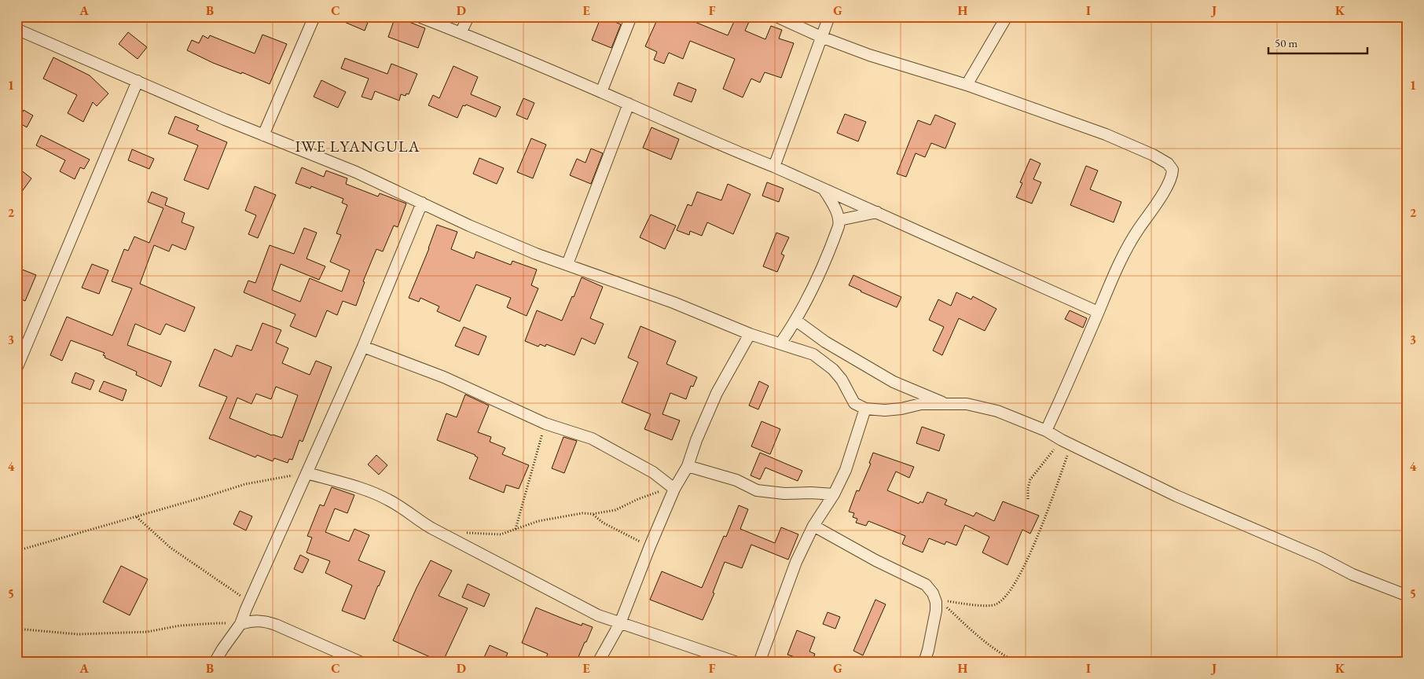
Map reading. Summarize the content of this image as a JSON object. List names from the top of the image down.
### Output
{
  "districts": ["IWE LYANGULA"],
  "scale_bar": "50 m",
  "grid": {
    "columns": [
      "A",
      "B",
      "C",
      "D",
      "E",
      "F",
      "G",
      "H",
      "I",
      "J",
      "K"
    ],
    "rows": [
      "1",
      "2",
      "3",
      "4",
      "5"
    ]
  }
}
